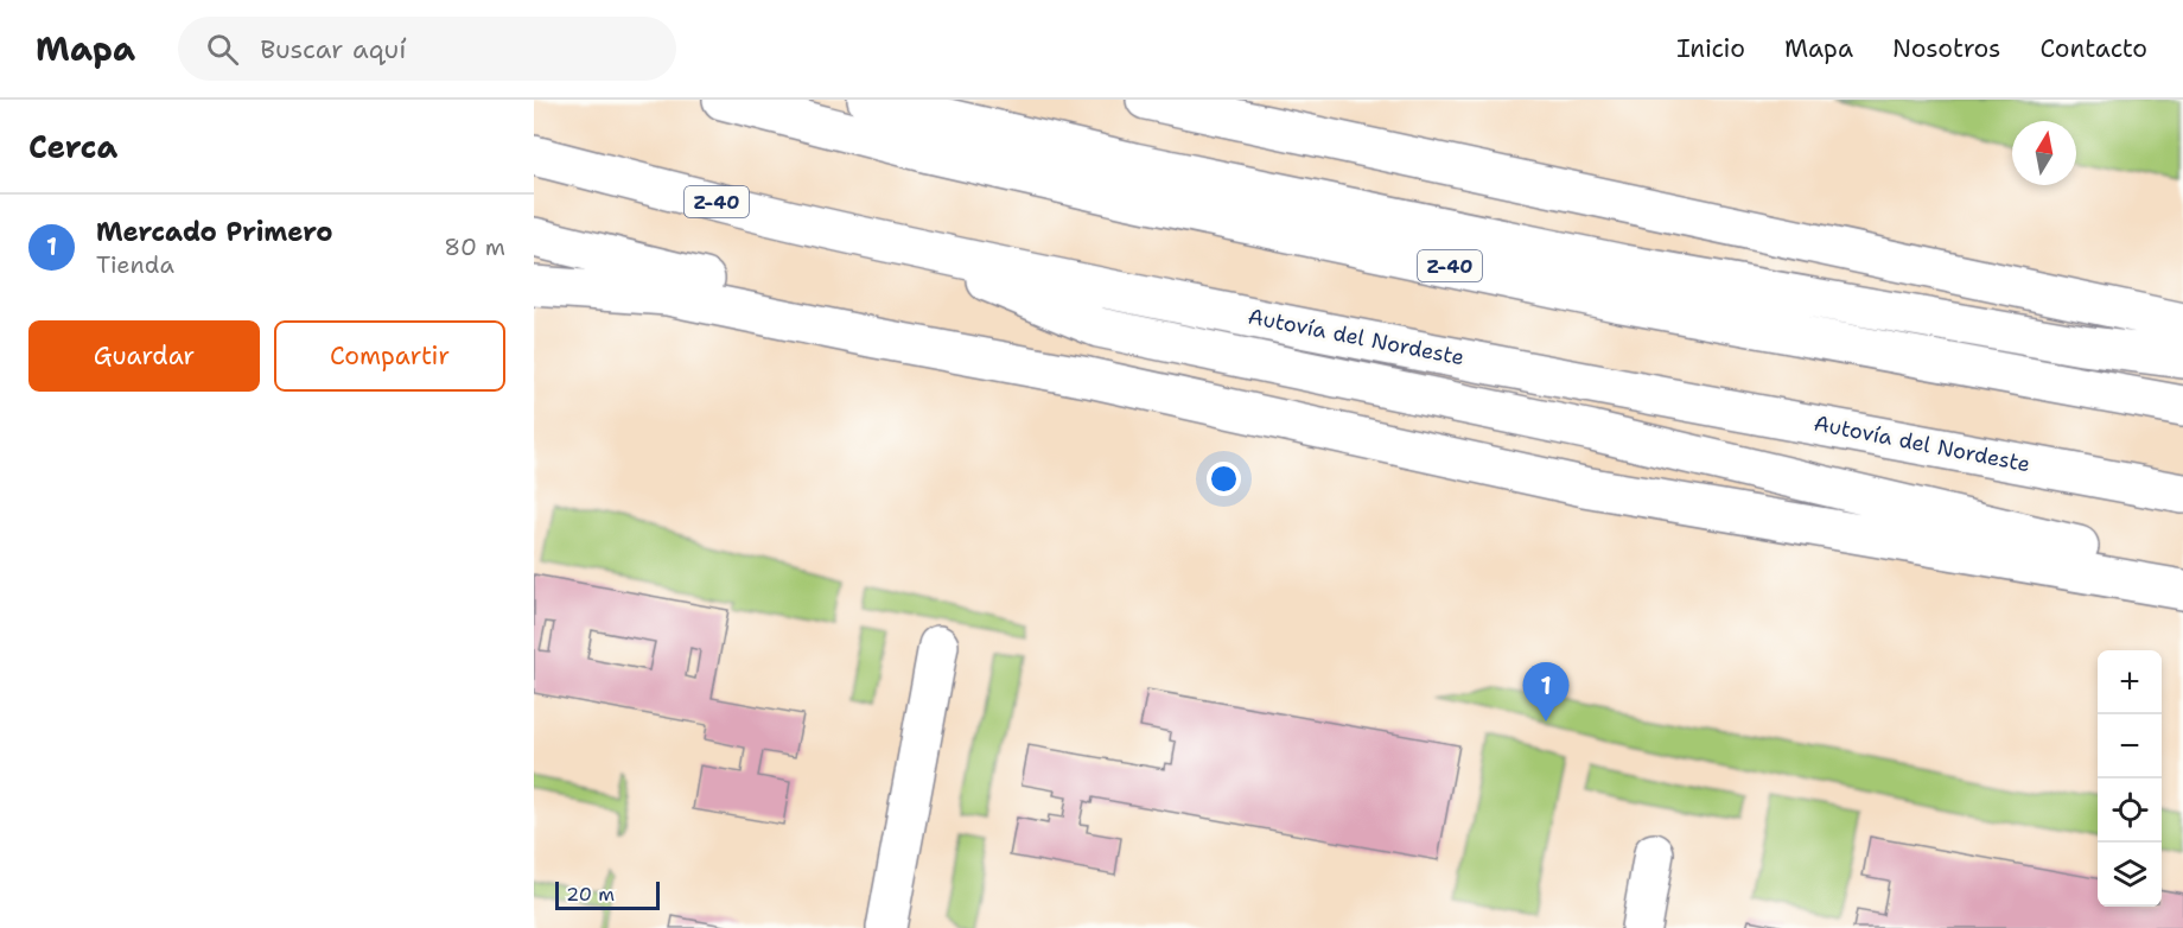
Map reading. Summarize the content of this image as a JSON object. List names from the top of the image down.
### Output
{
  "streets": {
    "main road": ["Z-40", "Autovía del Nordeste"]
  },
  "scale_bar": "20 m",
  "north": "top",
  "page": {
    "header": "Mapa",
    "search": "Buscar aquí",
    "nav": [
      "Inicio",
      "Mapa",
      "Nosotros",
      "Contacto"
    ],
    "heading": "Cerca",
    "list": [
      {
        "mark": "1",
        "name": "Mercado Primero",
        "note": "Tienda",
        "value": "80 m"
      }
    ],
    "buttons": ["Guardar", "Compartir"],
    "map_buttons": ["+", "−"],
    "pins": "1",
    "scale": "20 m"
  }
}
